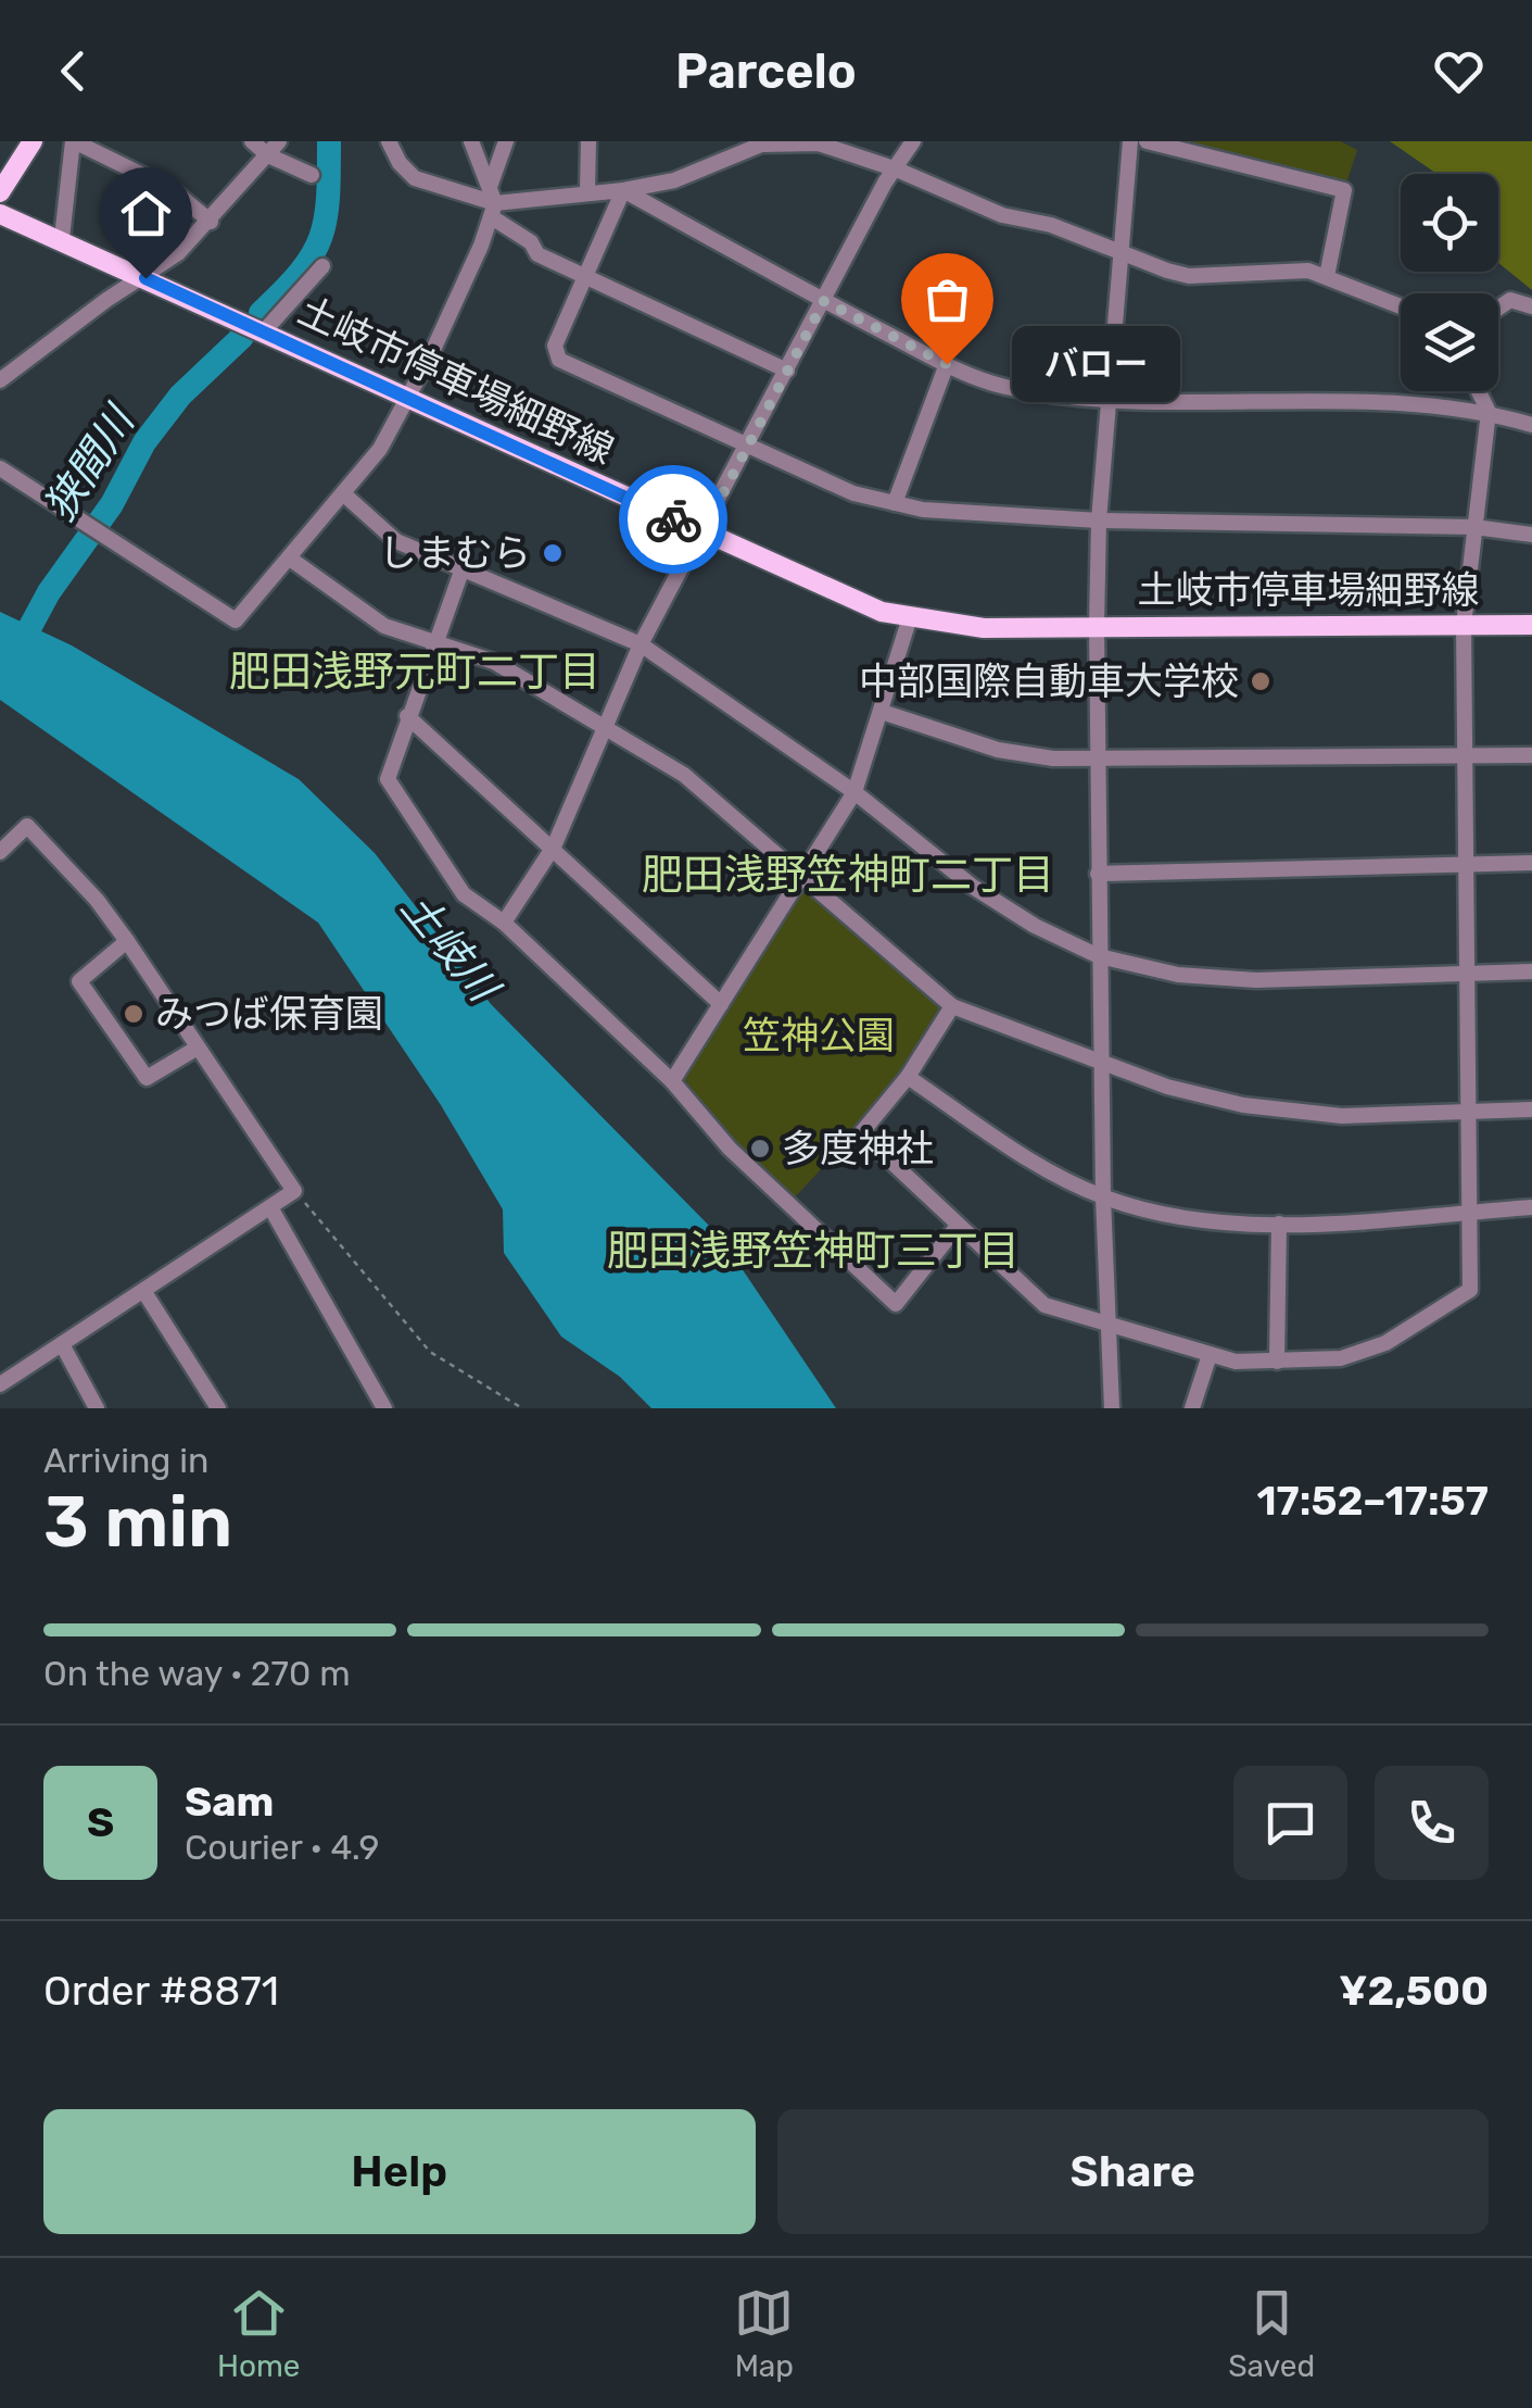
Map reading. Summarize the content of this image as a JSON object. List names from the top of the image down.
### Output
{
  "streets": {
    "main road": ["土岐市停車場細野線"]
  },
  "districts": ["肥田浅野元町二丁目", "肥田浅野笠神町二丁目", "肥田浅野笠神町三丁目"],
  "water": ["狭間川", "土岐川"],
  "parks": ["笠神公園"],
  "places": [
    "バロー",
    "しまむら",
    "中部国際自動車大学校",
    "みつば保育園",
    "多度神社"
  ],
  "page": {
    "header": "Parcelo",
    "bubble": "バロー",
    "heading": ["3 min", "Arriving in", "17:52–17:57"],
    "panel": [
      "Sam",
      "Courier · 4.9",
      "Order #8871",
      "¥2,500"
    ],
    "bar": "On the way · 270 m",
    "round": "S",
    "buttons": ["Help", "Share"],
    "tabs": ["Home", "Map", "Saved"]
  }
}
